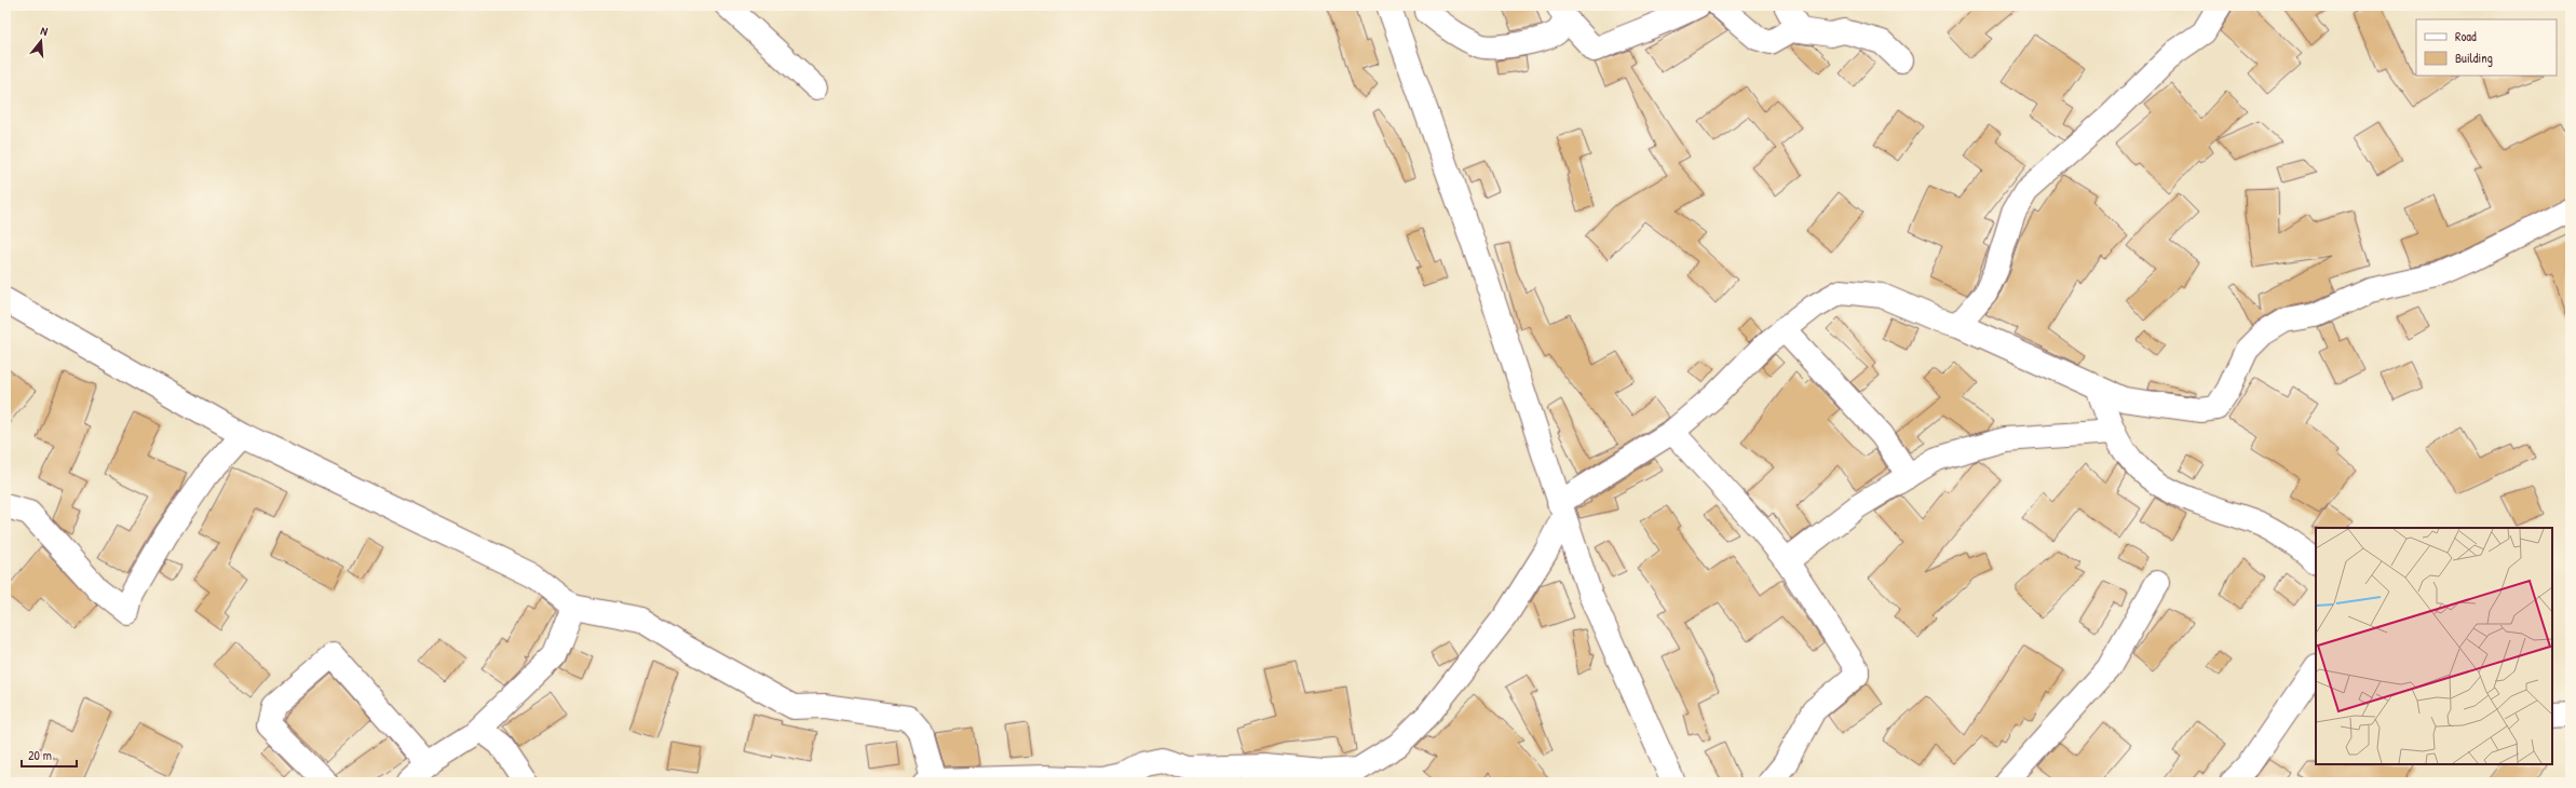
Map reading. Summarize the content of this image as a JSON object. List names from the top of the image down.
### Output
{
  "legend": ["Road", "Building"],
  "scale_bar": "20 m",
  "north": "top"
}
